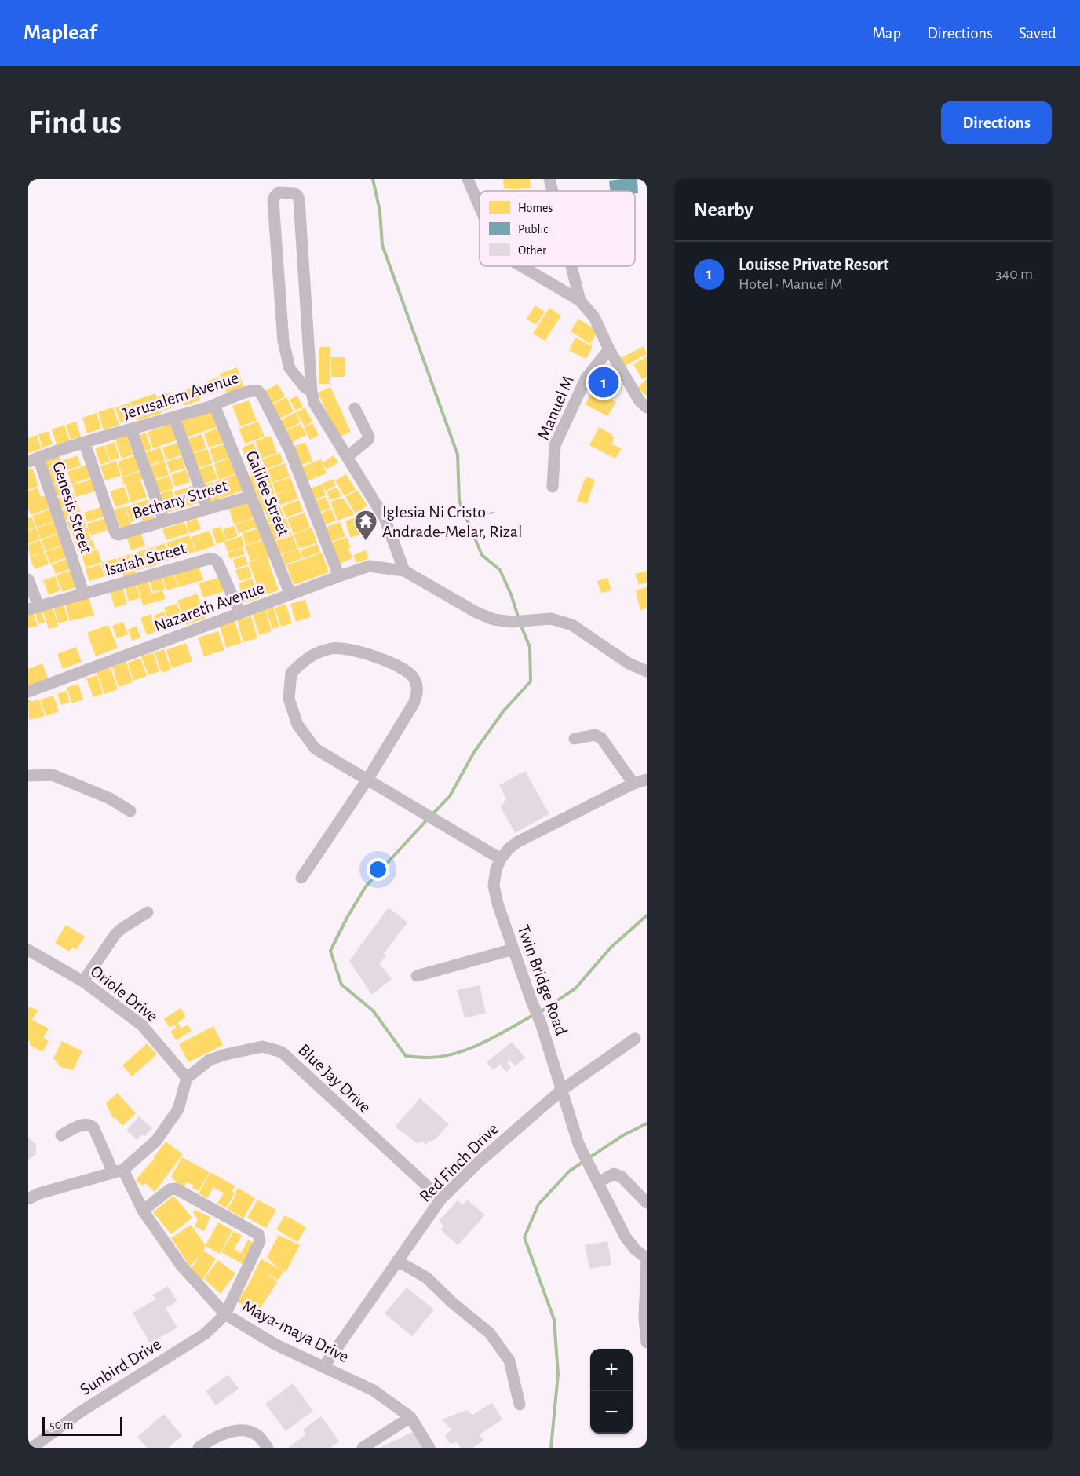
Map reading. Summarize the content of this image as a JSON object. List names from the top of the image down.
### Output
{
  "streets": {
    "street": [
      "Jerusalem Avenue",
      "Manuel M",
      "Galilee Street",
      "Bethany Street",
      "Genesis Street",
      "Isaiah Street",
      "Nazareth Avenue",
      "Twin Bridge Road",
      "Oriole Drive",
      "Blue Jay Drive",
      "Red Finch Drive",
      "Maya-maya Drive",
      "Sunbird Drive"
    ]
  },
  "crossings": [
    ["Jerusalem Avenue", "Galilee Street"],
    ["Jerusalem Avenue", "Bethany Street"],
    ["Jerusalem Avenue", "Genesis Street"],
    ["Jerusalem Avenue", "Nazareth Avenue"],
    ["Galilee Street", "Bethany Street"],
    ["Galilee Street", "Nazareth Avenue"],
    ["Genesis Street", "Isaiah Street"],
    ["Isaiah Street", "Nazareth Avenue"],
    ["Twin Bridge Road", "Red Finch Drive"],
    ["Oriole Drive", "Blue Jay Drive"],
    ["Blue Jay Drive", "Red Finch Drive"],
    ["Red Finch Drive", "Maya-maya Drive"],
    ["Maya-maya Drive", "Sunbird Drive"]
  ],
  "places": {
    "temple": ["Iglesia Ni Cristo - Andrade-Melar, Rizal"]
  },
  "legend": ["Homes", "Public", "Other"],
  "scale_bar": "50 m",
  "page": {
    "header": "Mapleaf",
    "nav": ["Map", "Directions", "Saved"],
    "buttons": "Directions",
    "title": "Find us",
    "heading": "Nearby",
    "list": [
      {
        "mark": "1",
        "name": "Louisse Private Resort",
        "note": "Hotel · Manuel M",
        "value": "340 m"
      }
    ],
    "pins": "1",
    "map_buttons": ["+", "−"],
    "scale": "50 m"
  }
}
